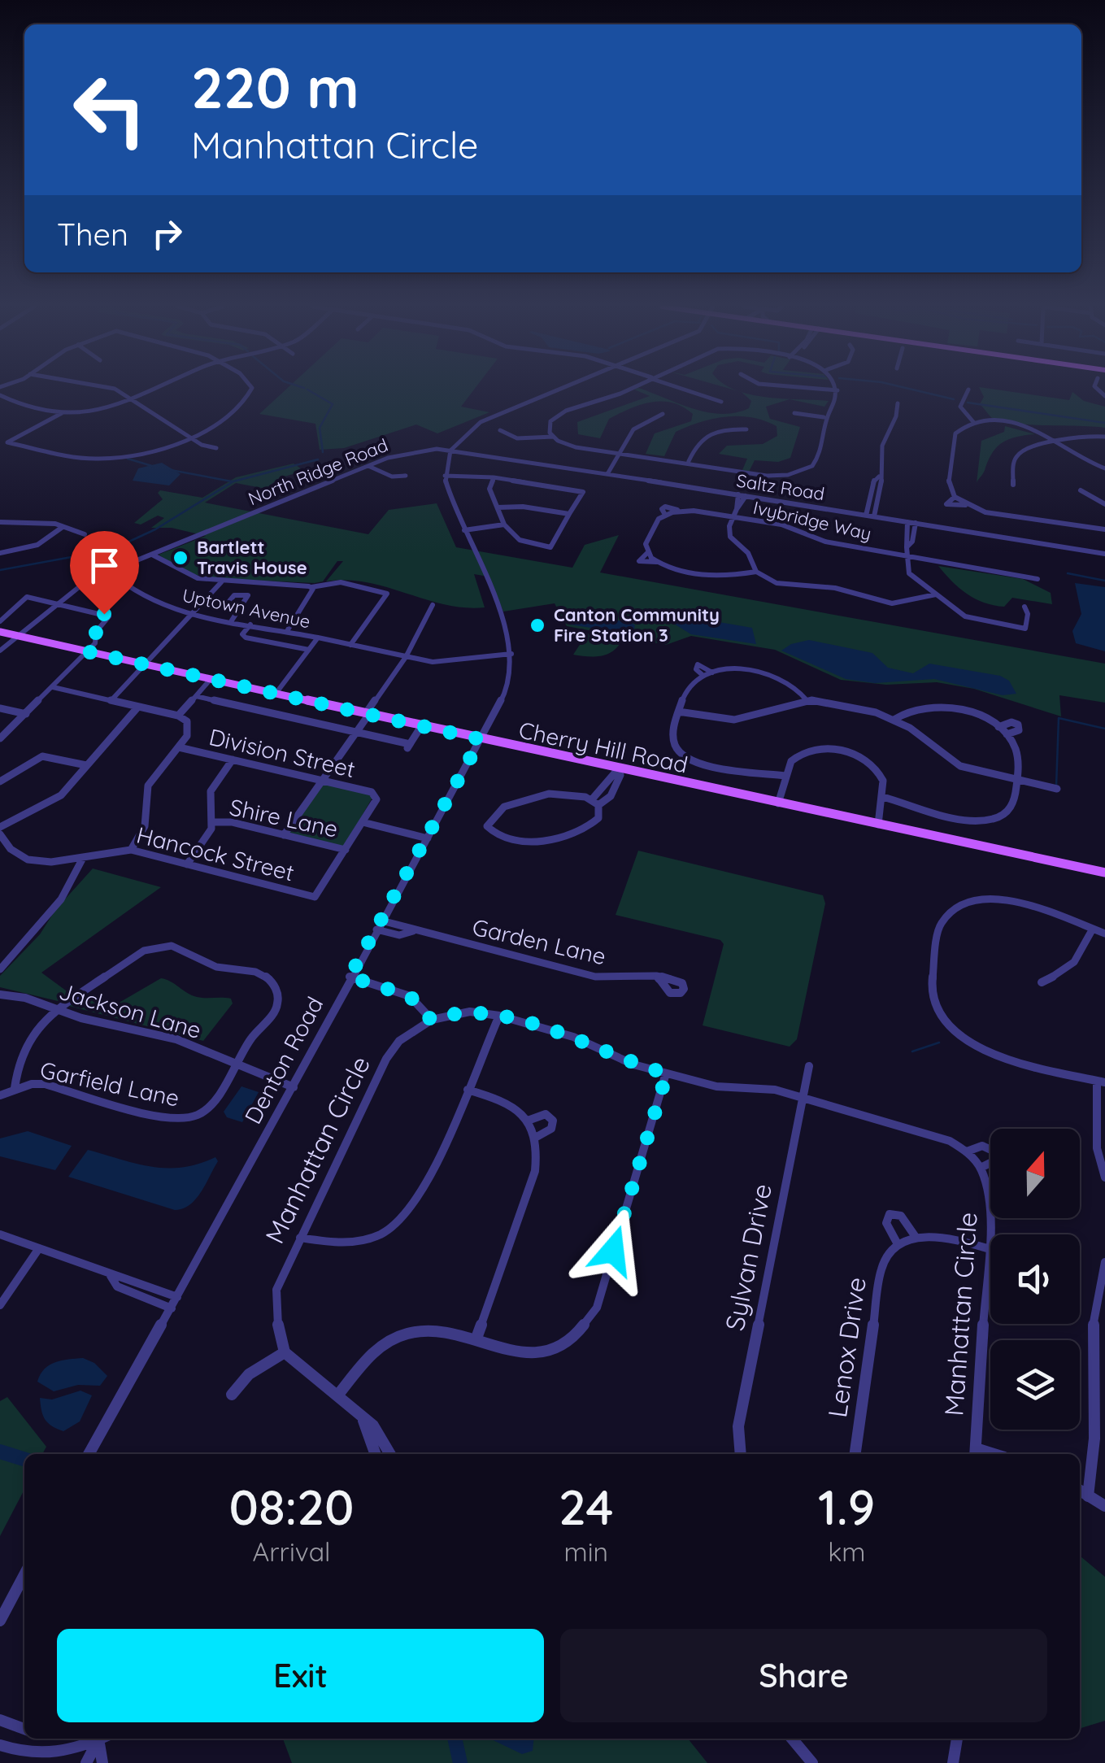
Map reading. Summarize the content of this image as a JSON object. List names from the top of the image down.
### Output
{
  "streets": {
    "main road": ["Cherry Hill Road"],
    "street": [
      "North Ridge Road",
      "Saltz Road",
      "Ivybridge Way",
      "Uptown Avenue",
      "Division Street",
      "Shire Lane",
      "Hancock Street",
      "Garden Lane",
      "Jackson Lane",
      "Denton Road",
      "Garfield Lane",
      "Manhattan Circle",
      "Sylvan Drive",
      "Lenox Drive"
    ]
  },
  "crossings": [
    ["North Ridge Road", "Saltz Road"],
    ["North Ridge Road", "Uptown Avenue"],
    ["North Ridge Road", "Cherry Hill Road"],
    ["Uptown Avenue", "Cherry Hill Road"],
    ["Cherry Hill Road", "Denton Road"],
    ["Division Street", "Hancock Street"],
    ["Shire Lane", "Hancock Street"],
    ["Garden Lane", "Denton Road"],
    ["Jackson Lane", "Denton Road"],
    ["Jackson Lane", "Garfield Lane"],
    ["Manhattan Circle", "Sylvan Drive"]
  ],
  "places": ["Bartlett Travis House", "Canton Community Fire Station 3"],
  "north": "top",
  "page": {
    "turn": ["220 m", "Manhattan Circle"],
    "then": "Then",
    "eta": [
      "08:20",
      "Arrival",
      "24",
      "min",
      "1.9",
      "km"
    ],
    "buttons": ["Exit", "Share"]
  }
}
